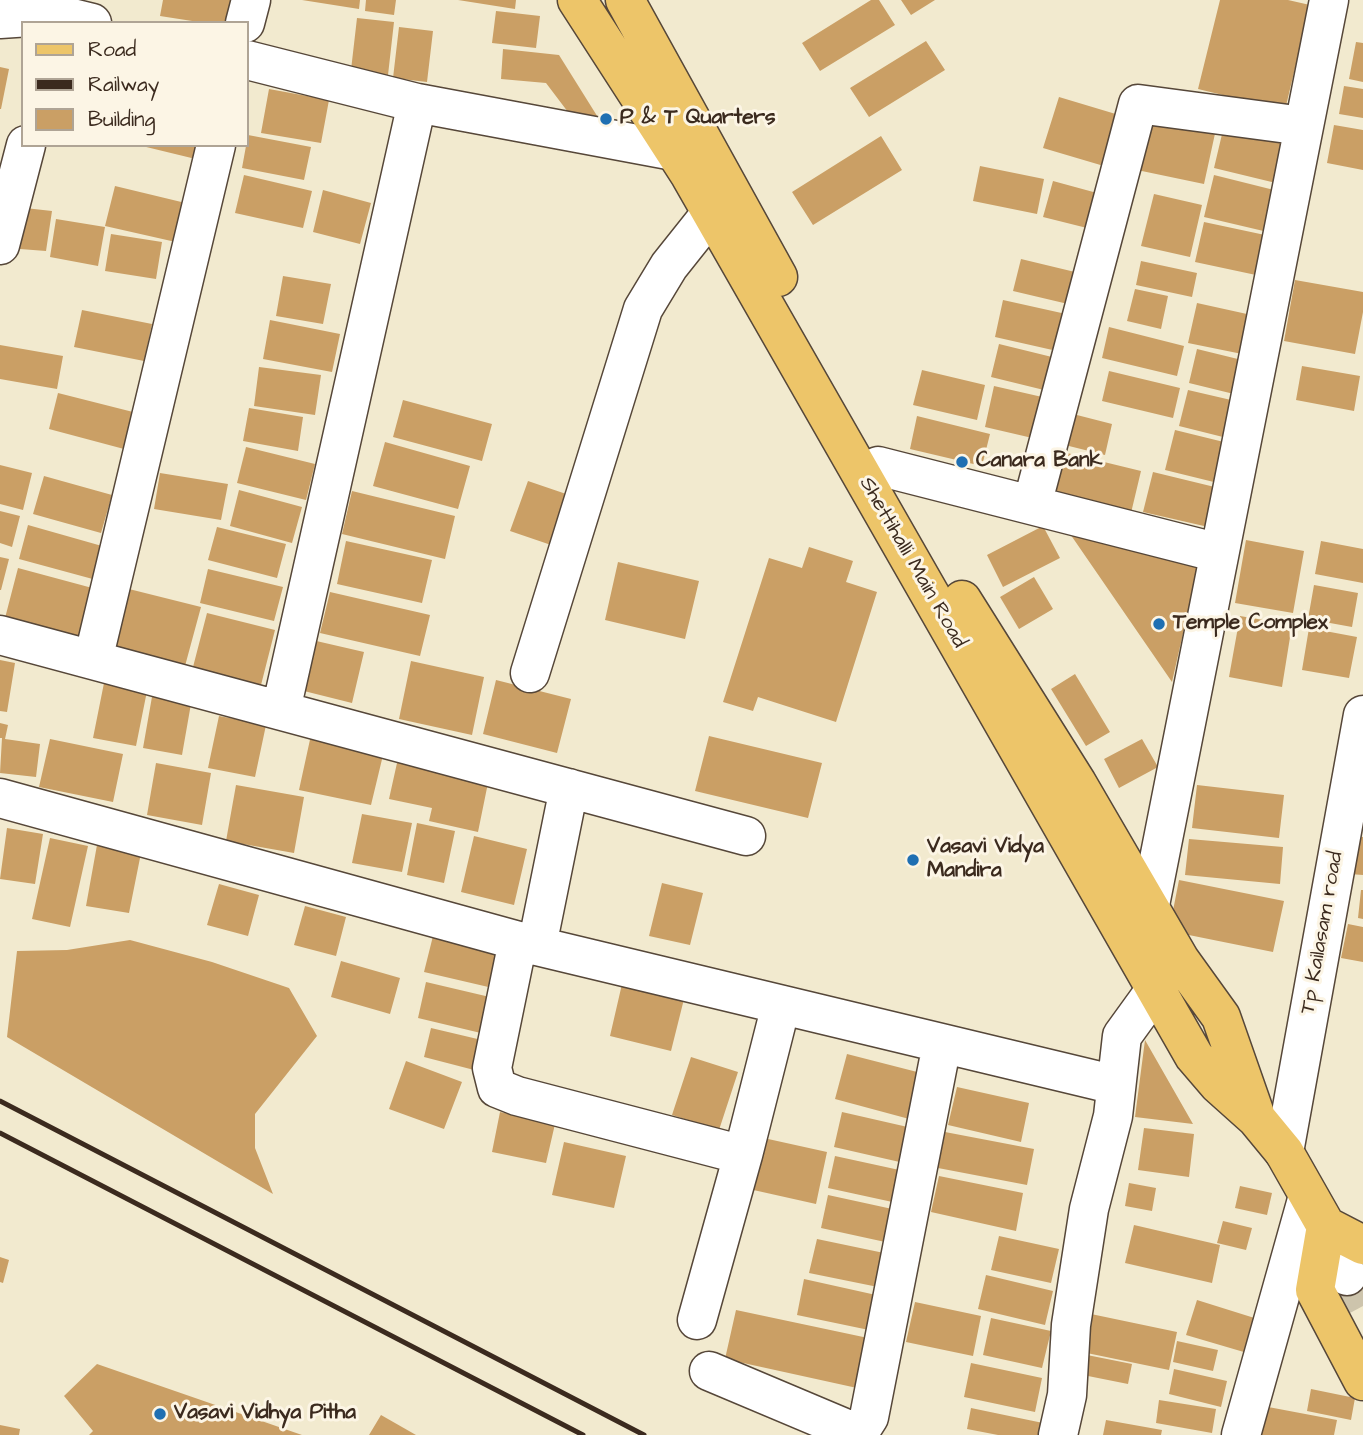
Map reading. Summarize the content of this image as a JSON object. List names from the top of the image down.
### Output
{
  "streets": {
    "main road": ["Shettihalli Main Road"],
    "street": ["Tp Kailasam road"]
  },
  "crossings": [
    ["Shettihalli Main Road", "Tp Kailasam road"]
  ],
  "places": [
    "P & T Quarters",
    "Canara Bank",
    "Temple Complex",
    "Vasavi Vidya Mandira",
    "Vasavi Vidhya Pitha"
  ],
  "legend": ["Road", "Railway", "Building"]
}
